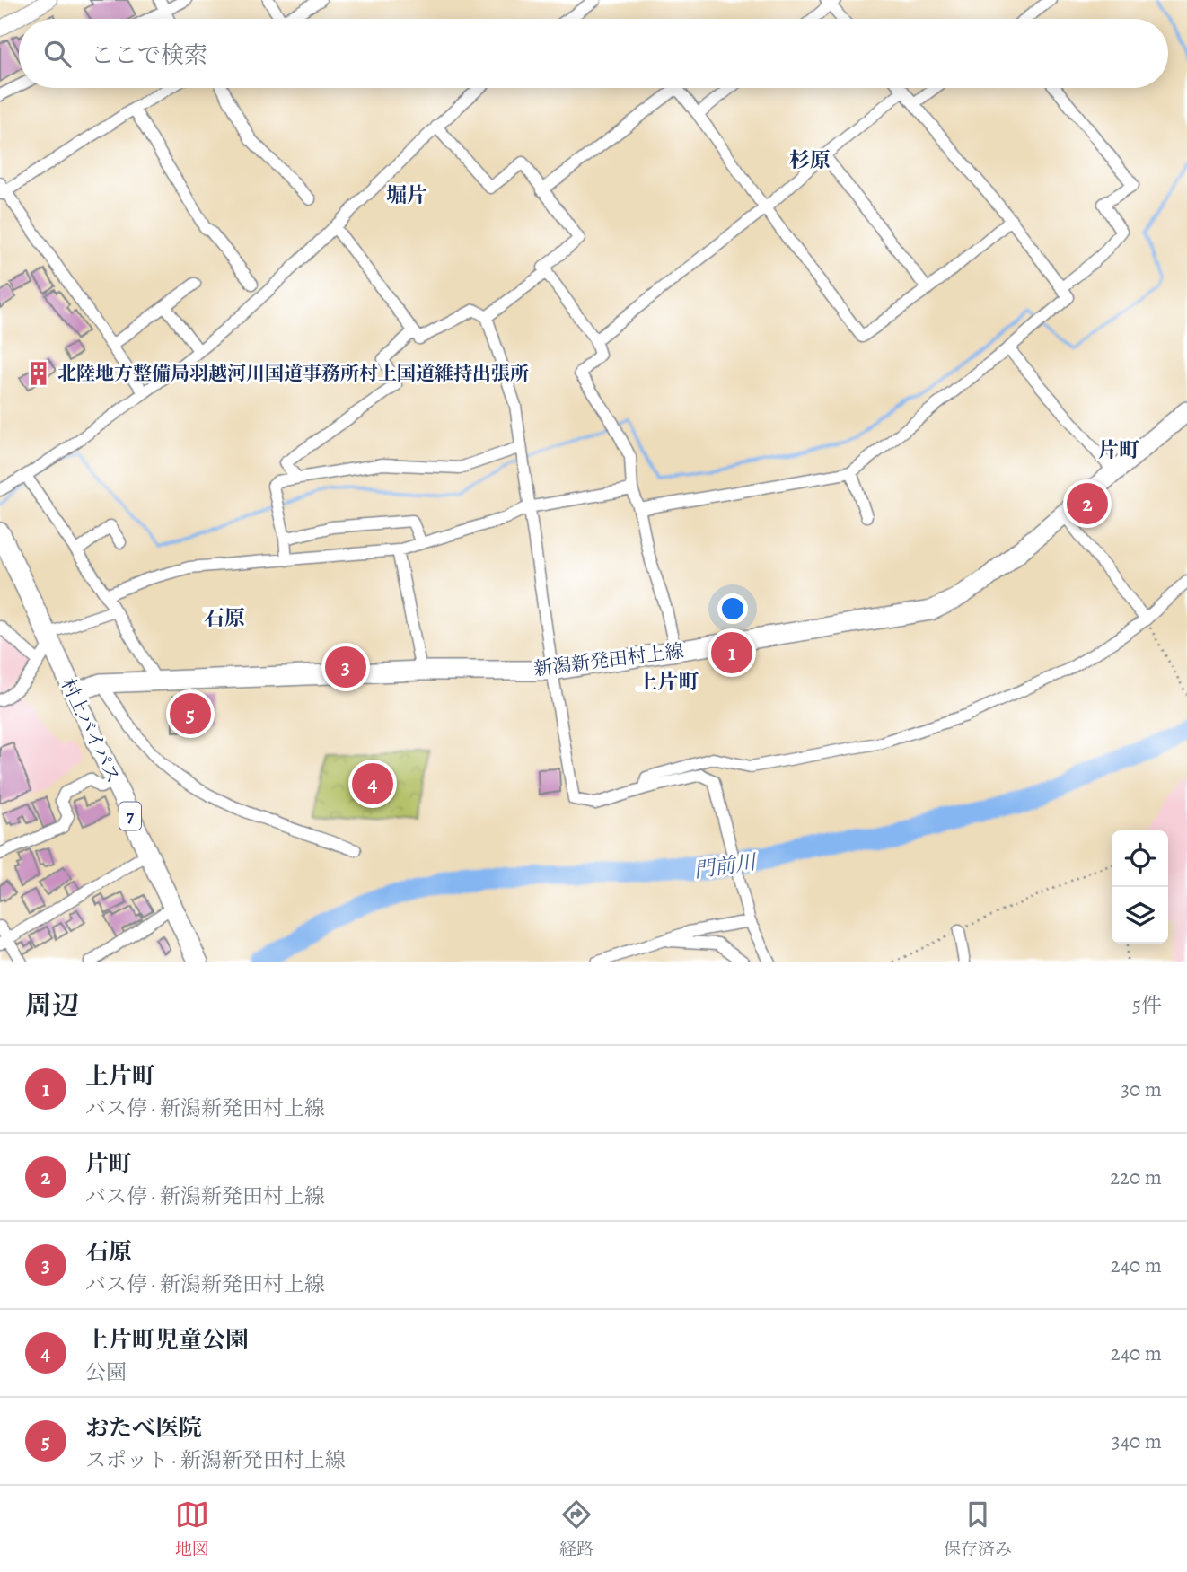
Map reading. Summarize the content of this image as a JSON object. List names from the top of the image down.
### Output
{
  "streets": {
    "main road": ["新潟新発田村上線", "村上バイパス", "7"]
  },
  "crossings": [
    ["新潟新発田村上線", "村上バイパス"]
  ],
  "districts": [
    "杉原",
    "堀片",
    "片町",
    "石原",
    "上片町"
  ],
  "water": ["門前川"],
  "places": {
    "building": ["北陸地方整備局羽越河川国道事務所村上国道維持出張所"]
  },
  "page": {
    "search": "ここで検索",
    "pins": [
      "2",
      "1",
      "3",
      "5",
      "4"
    ],
    "heading": ["周辺", "5件"],
    "list": [
      {
        "mark": "1",
        "name": "上片町",
        "note": "バス停 · 新潟新発田村上線",
        "value": "30 m"
      },
      {
        "mark": "2",
        "name": "片町",
        "note": "バス停 · 新潟新発田村上線",
        "value": "220 m"
      },
      {
        "mark": "3",
        "name": "石原",
        "note": "バス停 · 新潟新発田村上線",
        "value": "240 m"
      },
      {
        "mark": "4",
        "name": "上片町児童公園",
        "note": "公園",
        "value": "240 m"
      },
      {
        "mark": "5",
        "name": "おたべ医院",
        "note": "スポット · 新潟新発田村上線",
        "value": "340 m"
      }
    ],
    "nav": ["地図", "経路", "保存済み"]
  }
}
